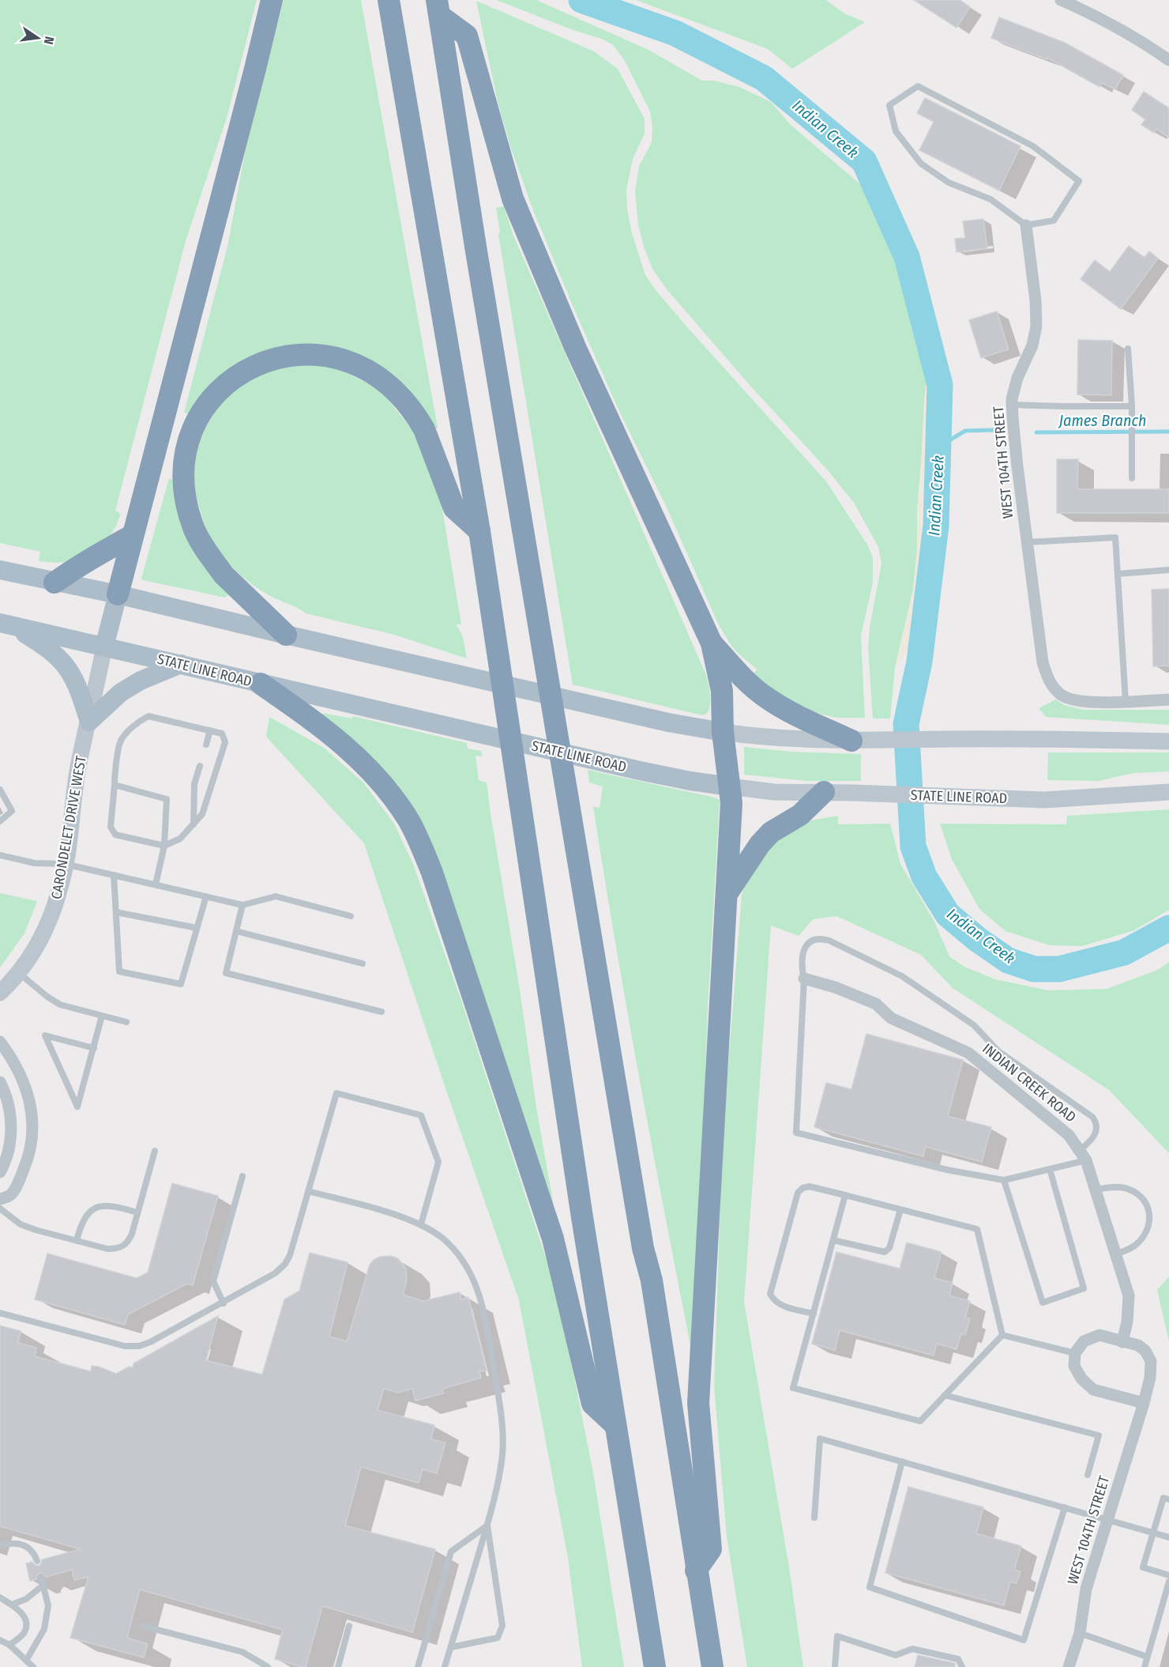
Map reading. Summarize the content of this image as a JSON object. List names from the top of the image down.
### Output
{
  "streets": {
    "main road": ["STATE LINE ROAD", "CARONDELET DRIVE WEST"],
    "street": ["WEST 104TH STREET", "INDIAN CREEK ROAD"]
  },
  "crossings": [
    ["WEST 104TH STREET", "INDIAN CREEK ROAD"],
    ["STATE LINE ROAD", "CARONDELET DRIVE WEST"]
  ],
  "water": ["Indian Creek", "James Branch"],
  "north": "right"
}
